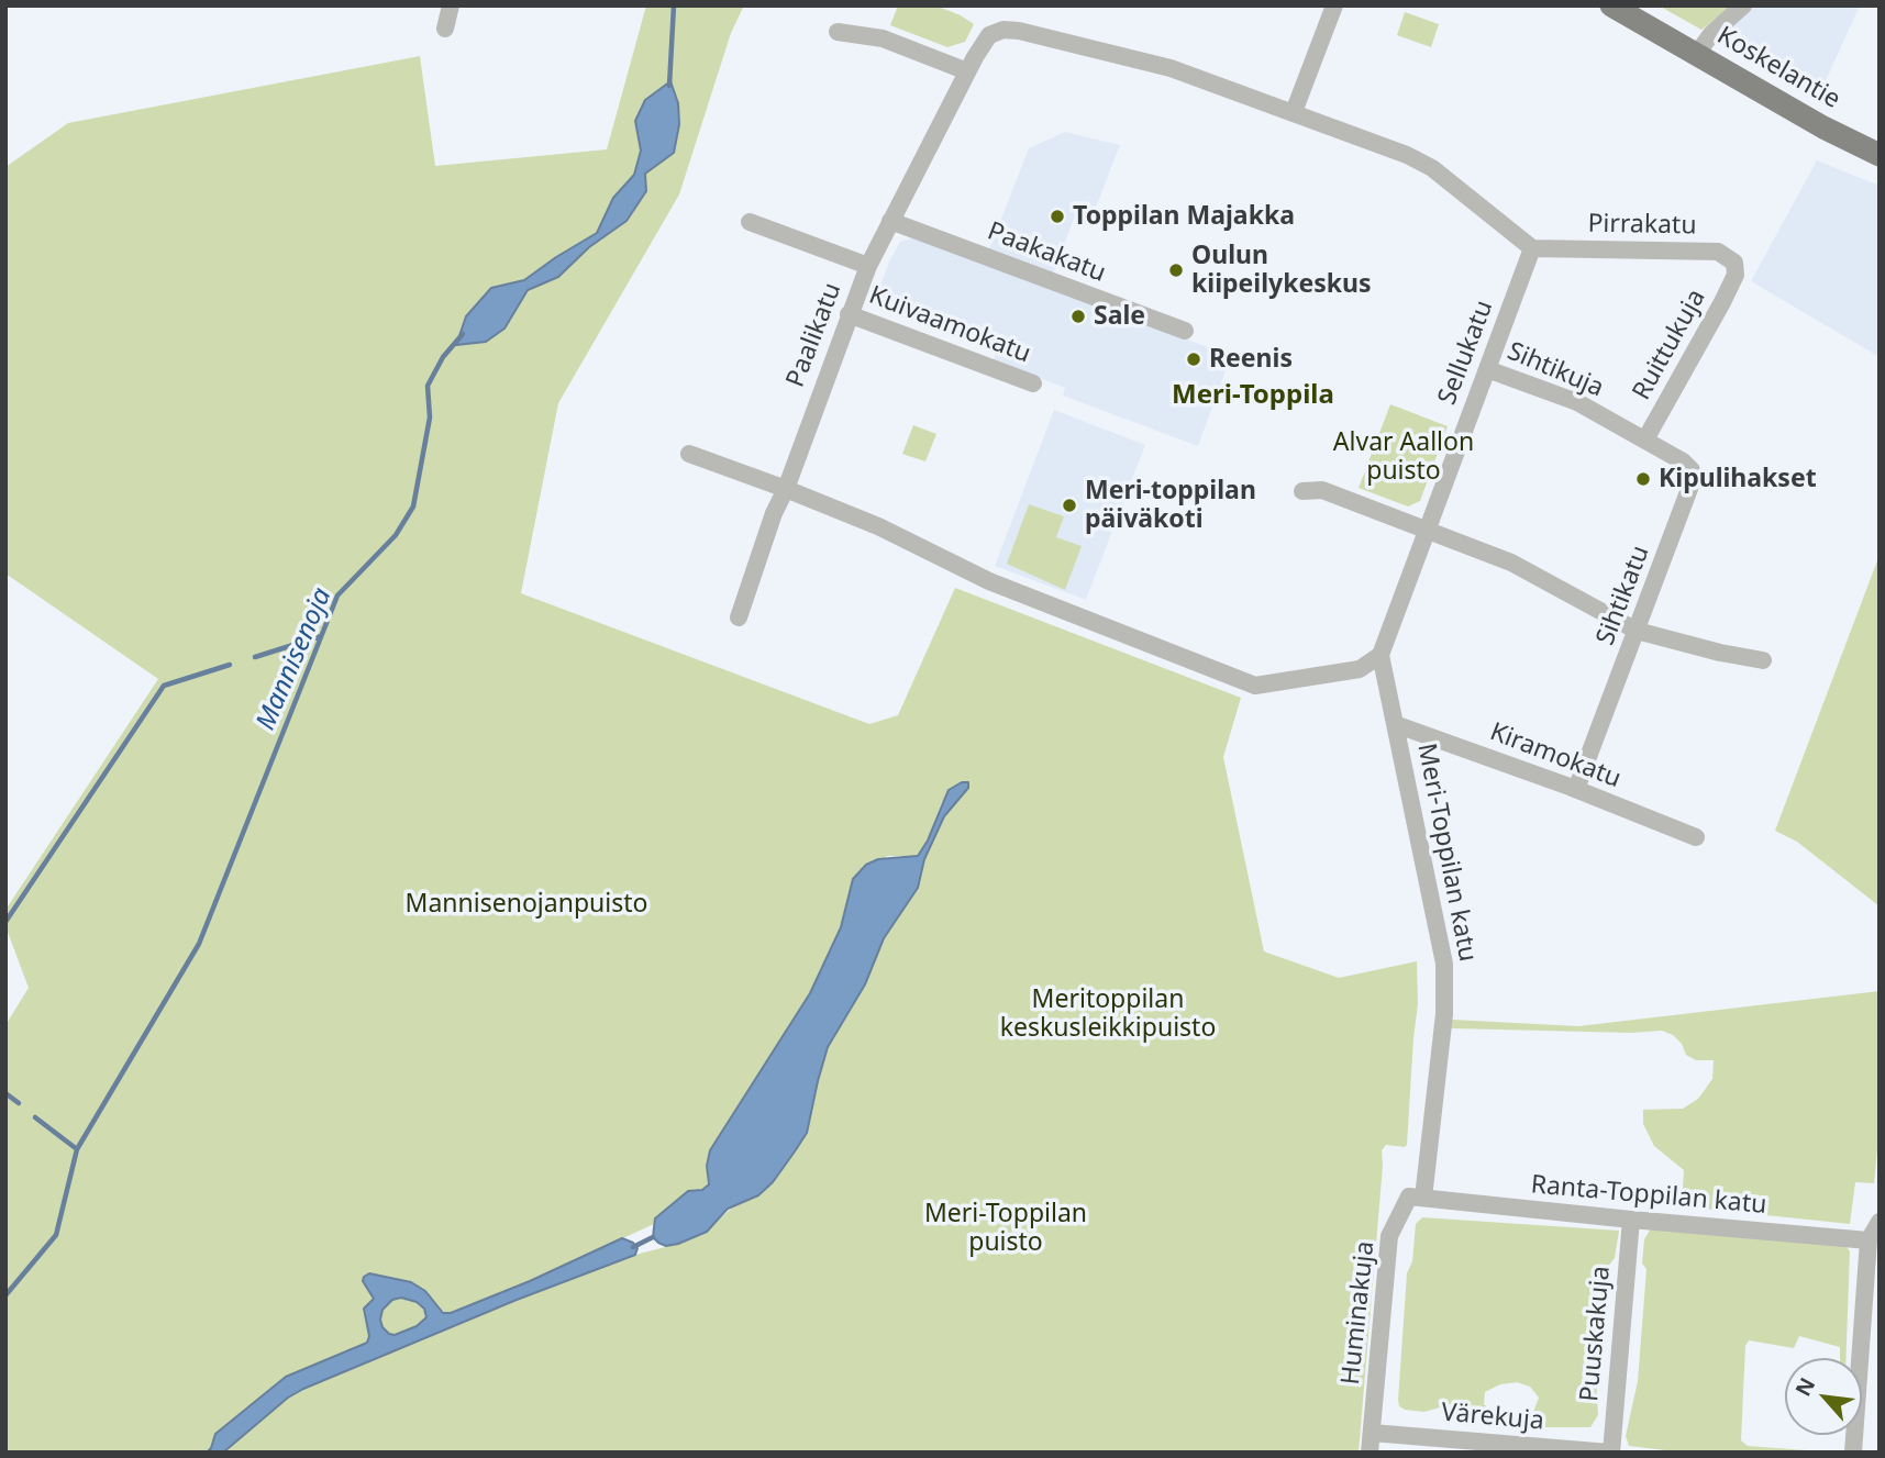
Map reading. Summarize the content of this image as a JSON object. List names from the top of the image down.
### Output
{
  "streets": {
    "main road": ["Koskelantie"],
    "street": [
      "Pirrakatu",
      "Paakakatu",
      "Kuivaamokatu",
      "Paalikatu",
      "Ruittukuja",
      "Sellukatu",
      "Sihtikuja",
      "Sihtikatu",
      "Kiramokatu",
      "Meri-Toppilan katu",
      "Ranta-Toppilan katu",
      "Huminakuja",
      "Puuskakuja",
      "Värekuja"
    ]
  },
  "crossings": [
    ["Pirrakatu", "Ruittukuja"],
    ["Pirrakatu", "Sellukatu"],
    ["Paakakatu", "Paalikatu"],
    ["Kuivaamokatu", "Paalikatu"],
    ["Ruittukuja", "Sihtikuja"],
    ["Ruittukuja", "Sihtikatu"],
    ["Sellukatu", "Sihtikuja"],
    ["Sellukatu", "Meri-Toppilan katu"],
    ["Sihtikuja", "Sihtikatu"],
    ["Sihtikatu", "Kiramokatu"],
    ["Kiramokatu", "Meri-Toppilan katu"],
    ["Meri-Toppilan katu", "Ranta-Toppilan katu"],
    ["Meri-Toppilan katu", "Huminakuja"],
    ["Ranta-Toppilan katu", "Huminakuja"],
    ["Ranta-Toppilan katu", "Puuskakuja"],
    ["Huminakuja", "Värekuja"],
    ["Puuskakuja", "Värekuja"]
  ],
  "districts": ["Meri-Toppila"],
  "water": ["Mannisenoja"],
  "parks": [
    "Alvar Aallon puisto",
    "Mannisenojanpuisto",
    "Meritoppilan keskusleikkipuisto",
    "Meri-Toppilan puisto"
  ],
  "places": [
    "Toppilan Majakka",
    "Oulun kiipeilykeskus",
    "Sale",
    "Reenis",
    "Kipulihakset",
    "Meri-toppilan päiväkoti"
  ],
  "north": "top left"
}
